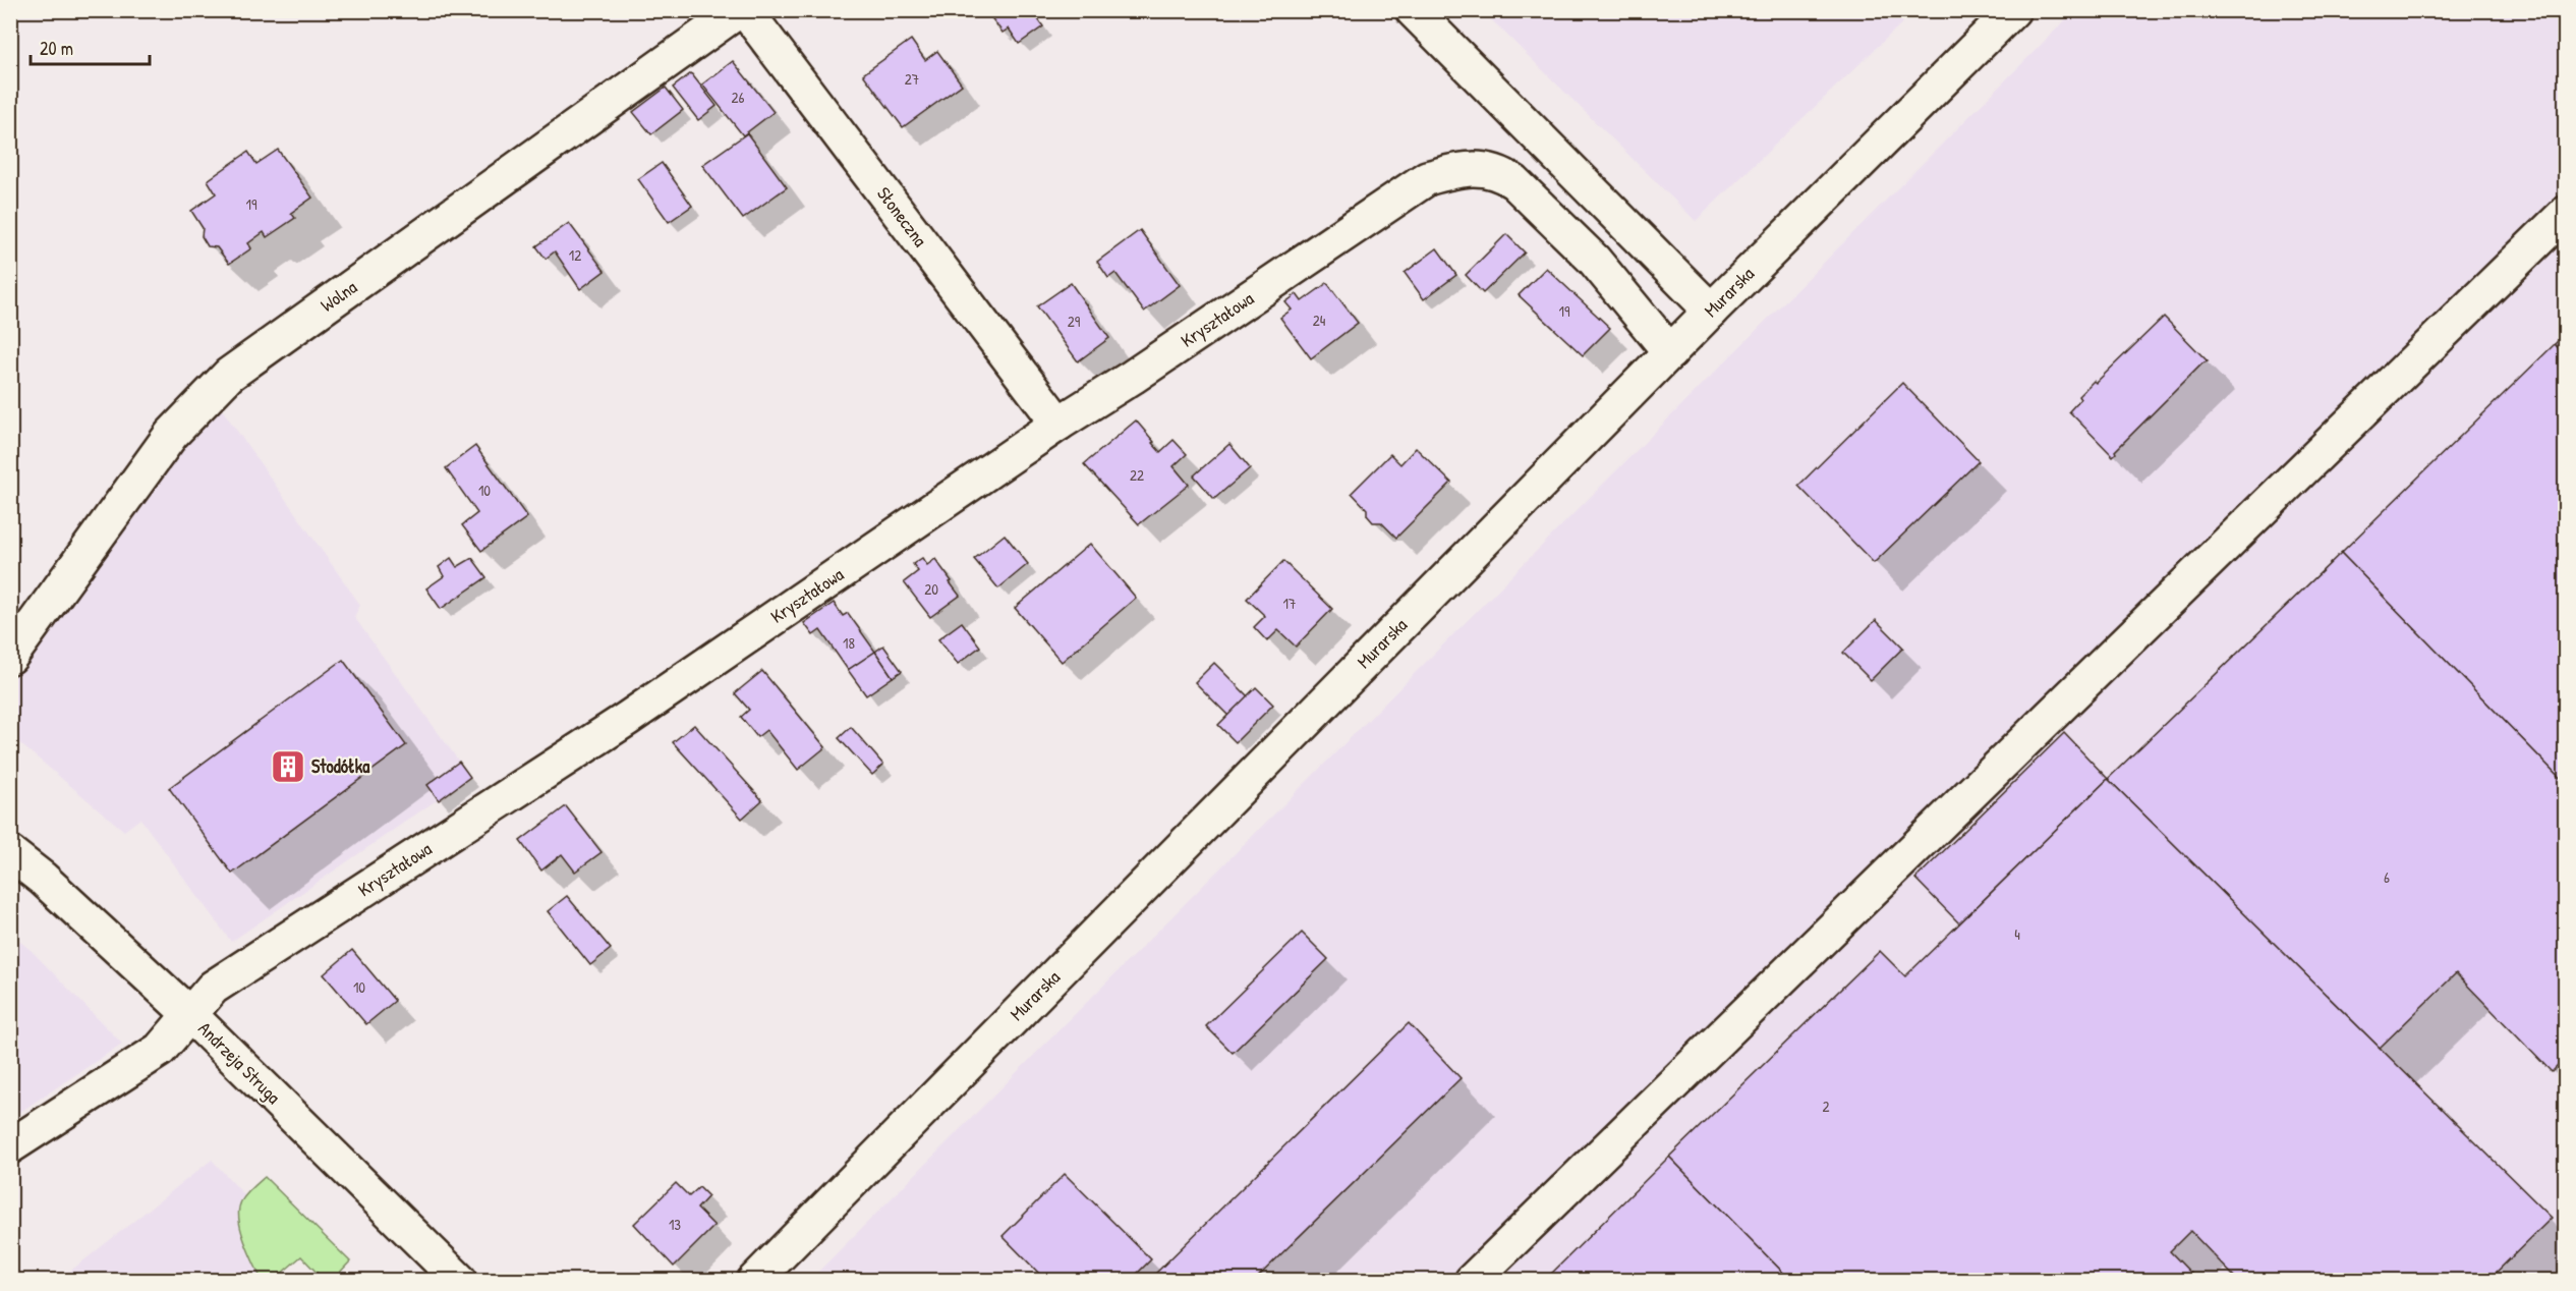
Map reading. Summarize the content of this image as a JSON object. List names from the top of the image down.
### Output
{
  "streets": {
    "street": [
      "Słoneczna",
      "Murarska",
      "Wolna",
      "Kryształowa",
      "Andrzeja Struga"
    ]
  },
  "crossings": [
    ["Słoneczna", "Kryształowa"],
    ["Murarska", "Kryształowa"],
    ["Kryształowa", "Andrzeja Struga"]
  ],
  "places": {
    "building": ["Stodółka"]
  },
  "house_numbers": [
    "27",
    "26",
    "19",
    "12",
    "19",
    "24",
    "29",
    "22",
    "10",
    "20",
    "17",
    "18",
    "6",
    "4",
    "10",
    "2",
    "13"
  ],
  "scale_bar": "20 m"
}
